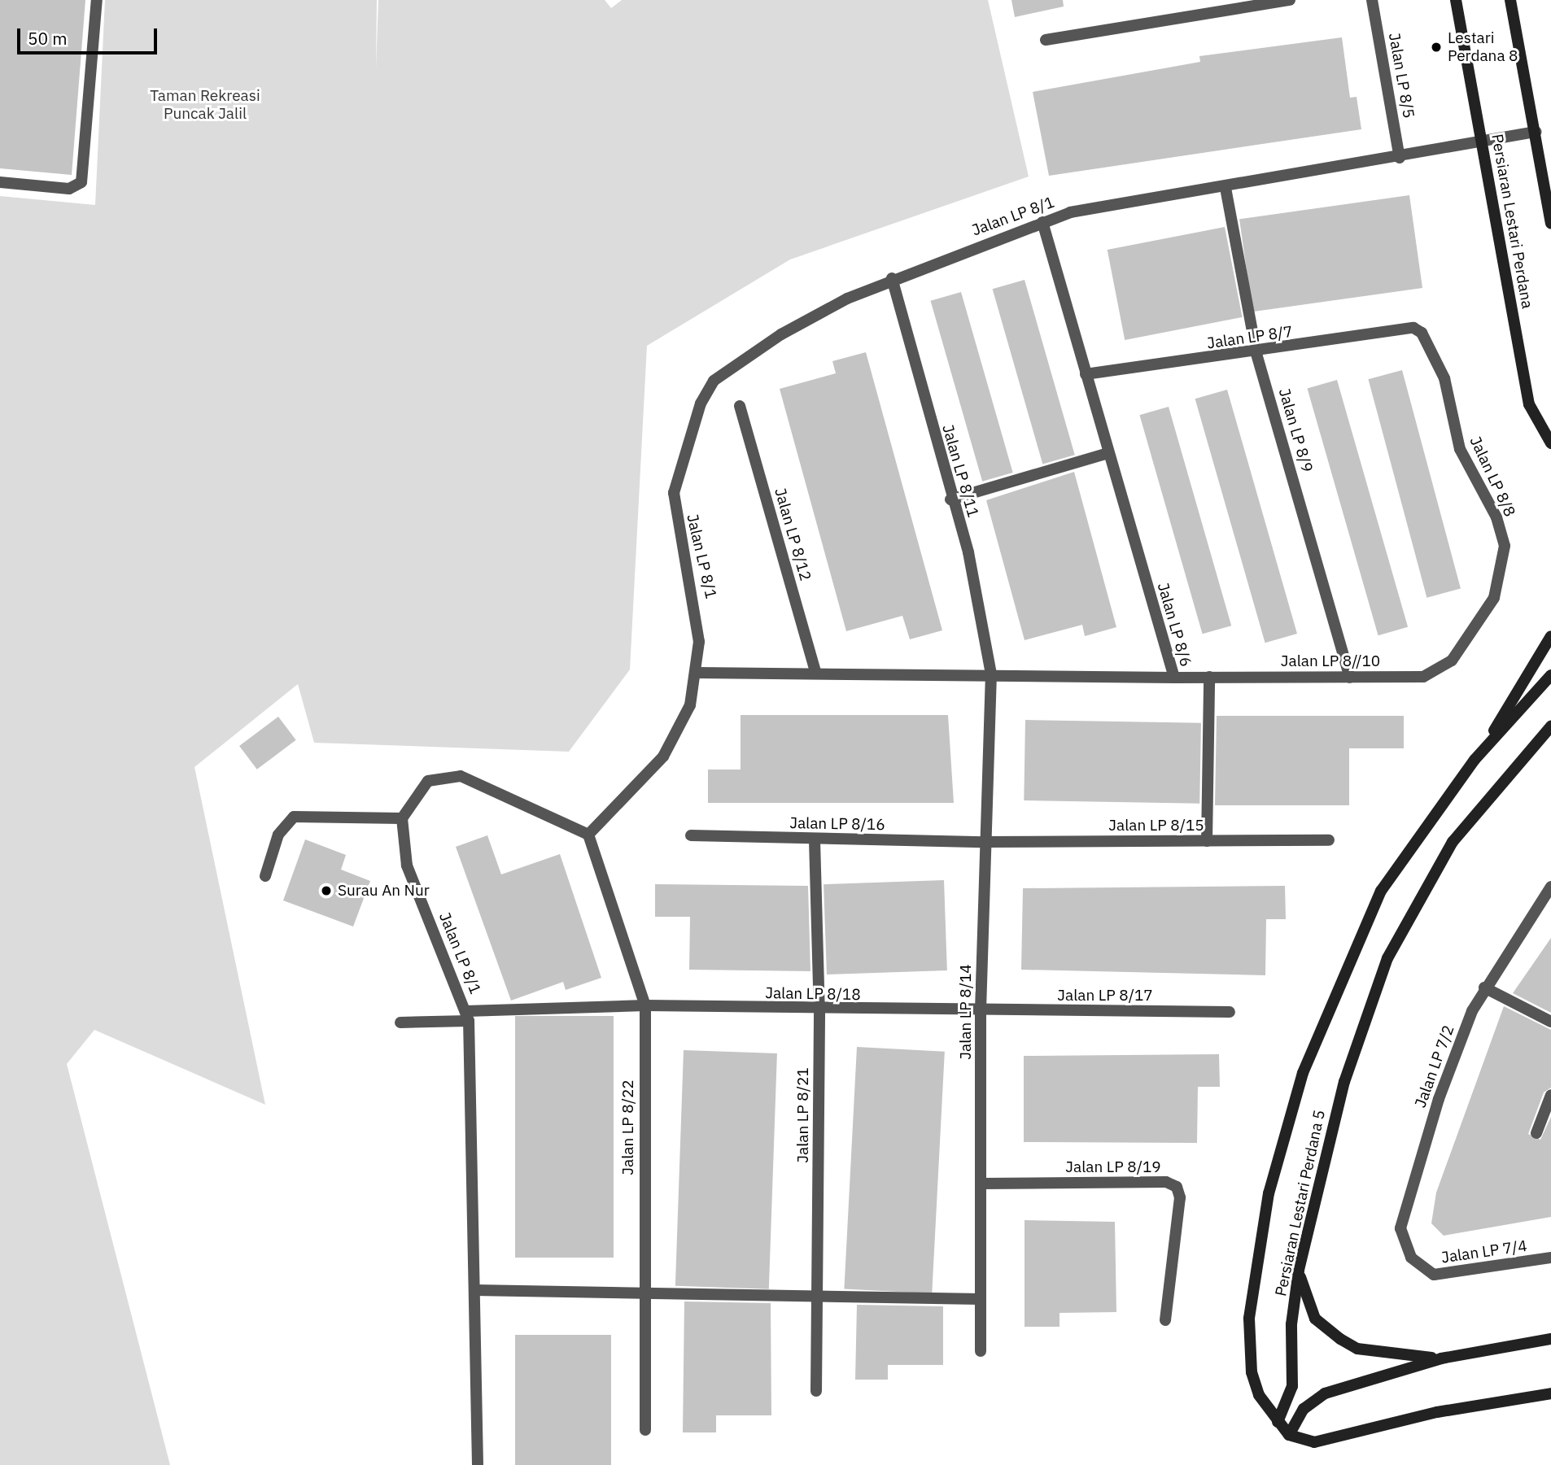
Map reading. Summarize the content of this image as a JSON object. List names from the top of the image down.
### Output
{
  "streets": {
    "street": [
      "Jalan LP 8/5",
      "Jalan LP 8/1",
      "Persiaran Lestari Perdana",
      "Jalan LP 8/7",
      "Jalan LP 8/9",
      "Jalan LP 8/11",
      "Jalan LP 8/8",
      "Jalan LP 8/12",
      "Jalan LP 8/6",
      "Jalan LP 8//10",
      "Jalan LP 8/16",
      "Jalan LP 8/15",
      "Jalan LP 8/18",
      "Jalan LP 8/17",
      "Jalan LP 8/14",
      "Jalan LP 7/2",
      "Jalan LP 8/21",
      "Jalan LP 8/22",
      "Jalan LP 8/19",
      "Persiaran Lestari Perdana 5",
      "Jalan LP 7/4"
    ]
  },
  "crossings": [
    ["Jalan LP 8/5", "Jalan LP 8/1"],
    ["Jalan LP 8/1", "Persiaran Lestari Perdana"],
    ["Jalan LP 8/1", "Jalan LP 8/9"],
    ["Jalan LP 8/1", "Jalan LP 8/11"],
    ["Jalan LP 8/1", "Jalan LP 8/6"],
    ["Jalan LP 8/1", "Jalan LP 8/18"],
    ["Jalan LP 8/1", "Jalan LP 8/22"],
    ["Jalan LP 8/7", "Jalan LP 8/9"],
    ["Jalan LP 8/7", "Jalan LP 8/8"],
    ["Jalan LP 8/7", "Jalan LP 8/6"],
    ["Jalan LP 8/9", "Jalan LP 8//10"],
    ["Jalan LP 8/11", "Jalan LP 8/6"],
    ["Jalan LP 8/11", "Jalan LP 8/14"],
    ["Jalan LP 8/8", "Jalan LP 8//10"],
    ["Jalan LP 8/12", "Jalan LP 8/6"],
    ["Jalan LP 8/6", "Jalan LP 8//10"],
    ["Jalan LP 8/6", "Jalan LP 8/14"],
    ["Jalan LP 8/16", "Jalan LP 8/15"],
    ["Jalan LP 8/16", "Jalan LP 8/14"],
    ["Jalan LP 8/16", "Jalan LP 8/21"],
    ["Jalan LP 8/15", "Jalan LP 8/14"],
    ["Jalan LP 8/18", "Jalan LP 8/17"],
    ["Jalan LP 8/18", "Jalan LP 8/14"],
    ["Jalan LP 8/18", "Jalan LP 8/21"],
    ["Jalan LP 8/18", "Jalan LP 8/22"],
    ["Jalan LP 8/17", "Jalan LP 8/14"],
    ["Jalan LP 8/14", "Jalan LP 8/19"],
    ["Jalan LP 7/2", "Jalan LP 7/4"]
  ],
  "parks": ["Taman Rekreasi Puncak Jalil"],
  "places": ["Lestari Perdana 8", "Surau An Nur"],
  "scale_bar": "50 m"
}
